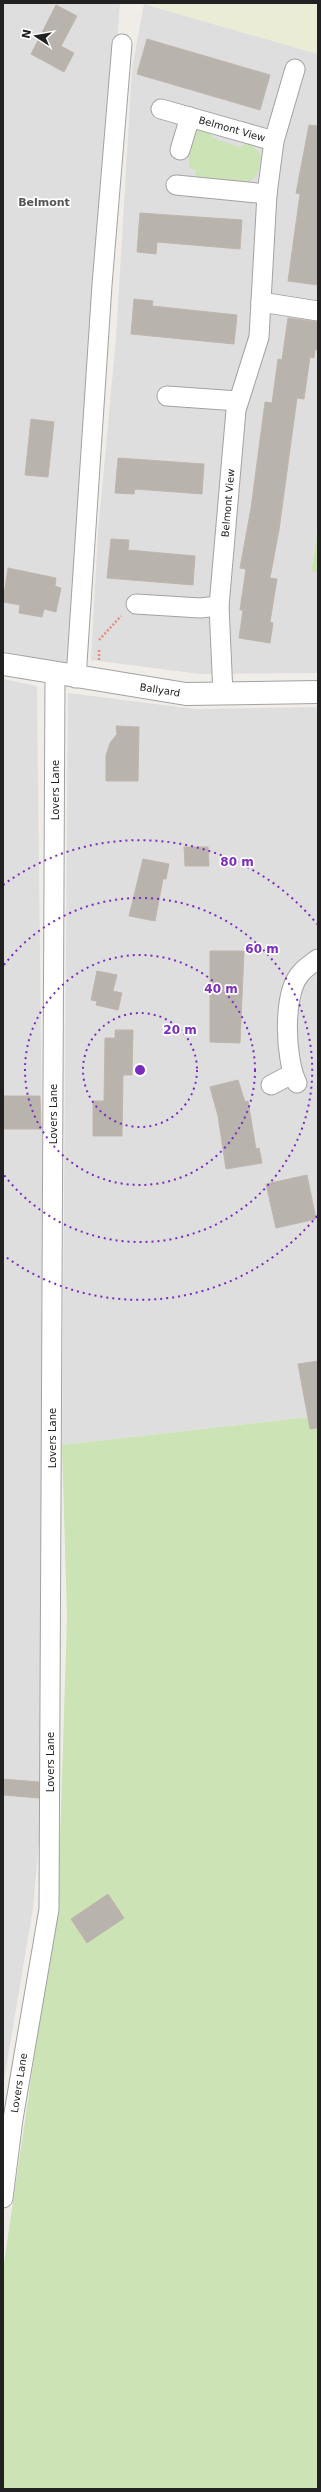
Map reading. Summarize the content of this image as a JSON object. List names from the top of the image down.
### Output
{
  "streets": {
    "street": ["Belmont View", "Ballyard", "Lovers Lane"]
  },
  "crossings": [
    ["Belmont View", "Ballyard"],
    ["Ballyard", "Lovers Lane"]
  ],
  "districts": ["Belmont"],
  "north": "left",
  "rings": [
    "80 m",
    "60 m",
    "40 m",
    "20 m"
  ]
}
